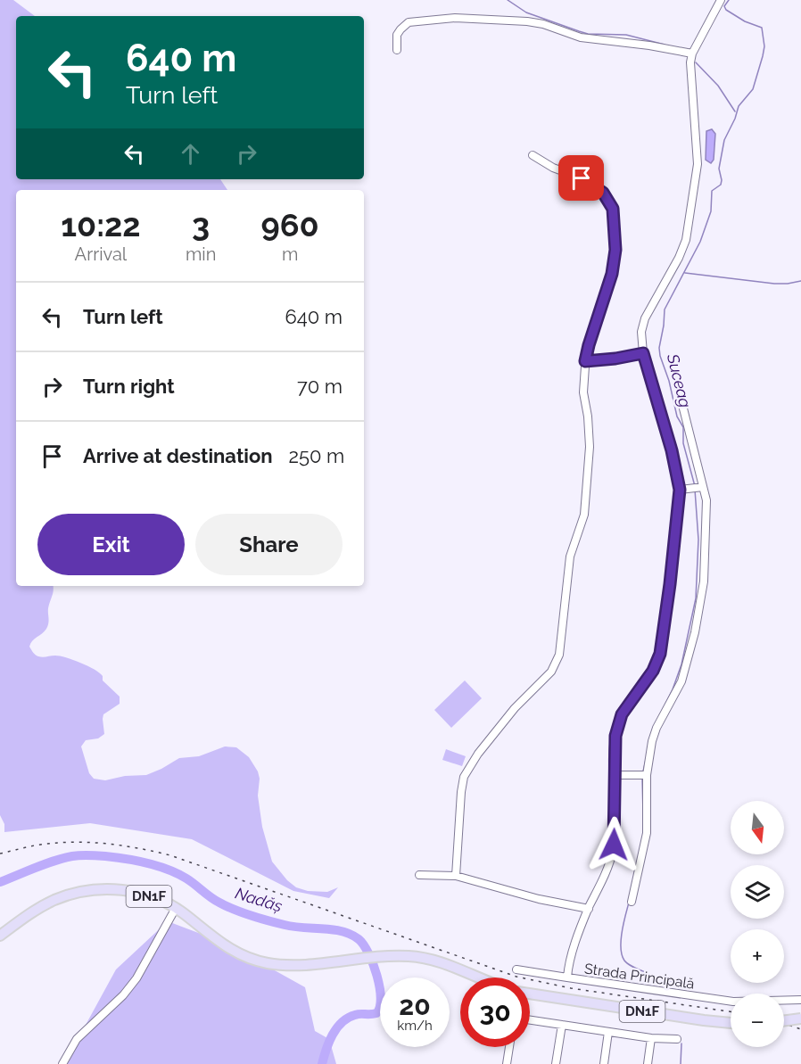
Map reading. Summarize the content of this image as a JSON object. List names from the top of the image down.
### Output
{
  "streets": {
    "main road": ["DN1F"],
    "street": ["Strada Principală"]
  },
  "water": ["Suceag", "Nadăș"],
  "north": "bottom",
  "page": {
    "turn": ["640 m", "Turn left"],
    "eta": [
      "10:22",
      "Arrival",
      "3",
      "min",
      "960",
      "m"
    ],
    "list": [
      {
        "name": "Turn left",
        "value": "640 m"
      },
      {
        "name": "Turn right",
        "value": "70 m"
      },
      {
        "name": "Arrive at destination",
        "value": "250 m"
      }
    ],
    "buttons": ["Exit", "Share"],
    "map_buttons": ["+", "−"],
    "speed": "20 km/h",
    "limit": "30"
  }
}
